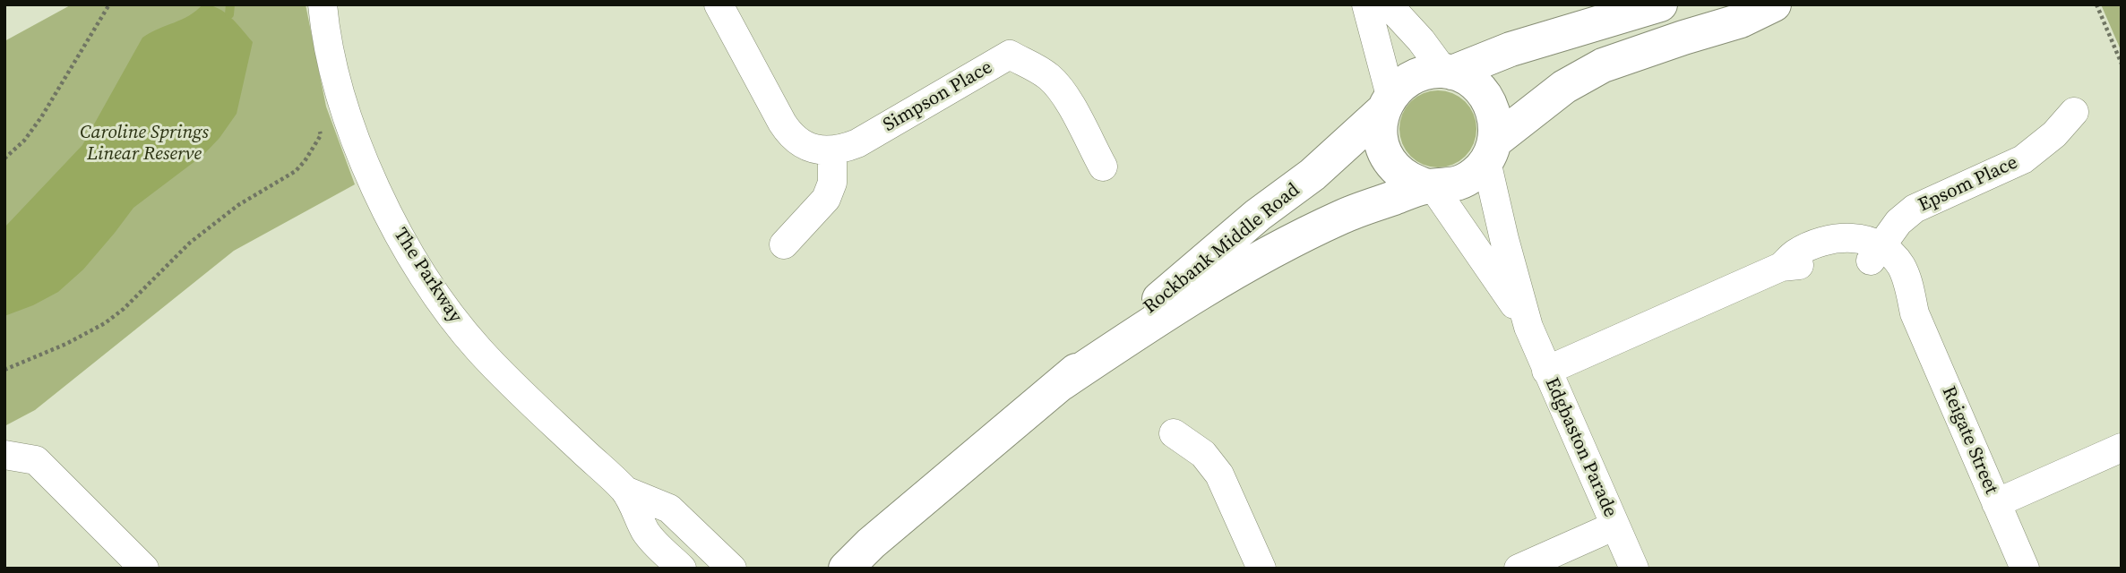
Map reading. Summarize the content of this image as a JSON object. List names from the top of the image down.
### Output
{
  "streets": {
    "street": [
      "Simpson Place",
      "Epsom Place",
      "Rockbank Middle Road",
      "The Parkway",
      "Reigate Street",
      "Edgbaston Parade"
    ]
  },
  "crossings": [
    ["Epsom Place", "Reigate Street"],
    ["Rockbank Middle Road", "Edgbaston Parade"]
  ],
  "parks": ["Caroline Springs Linear Reserve"]
}
